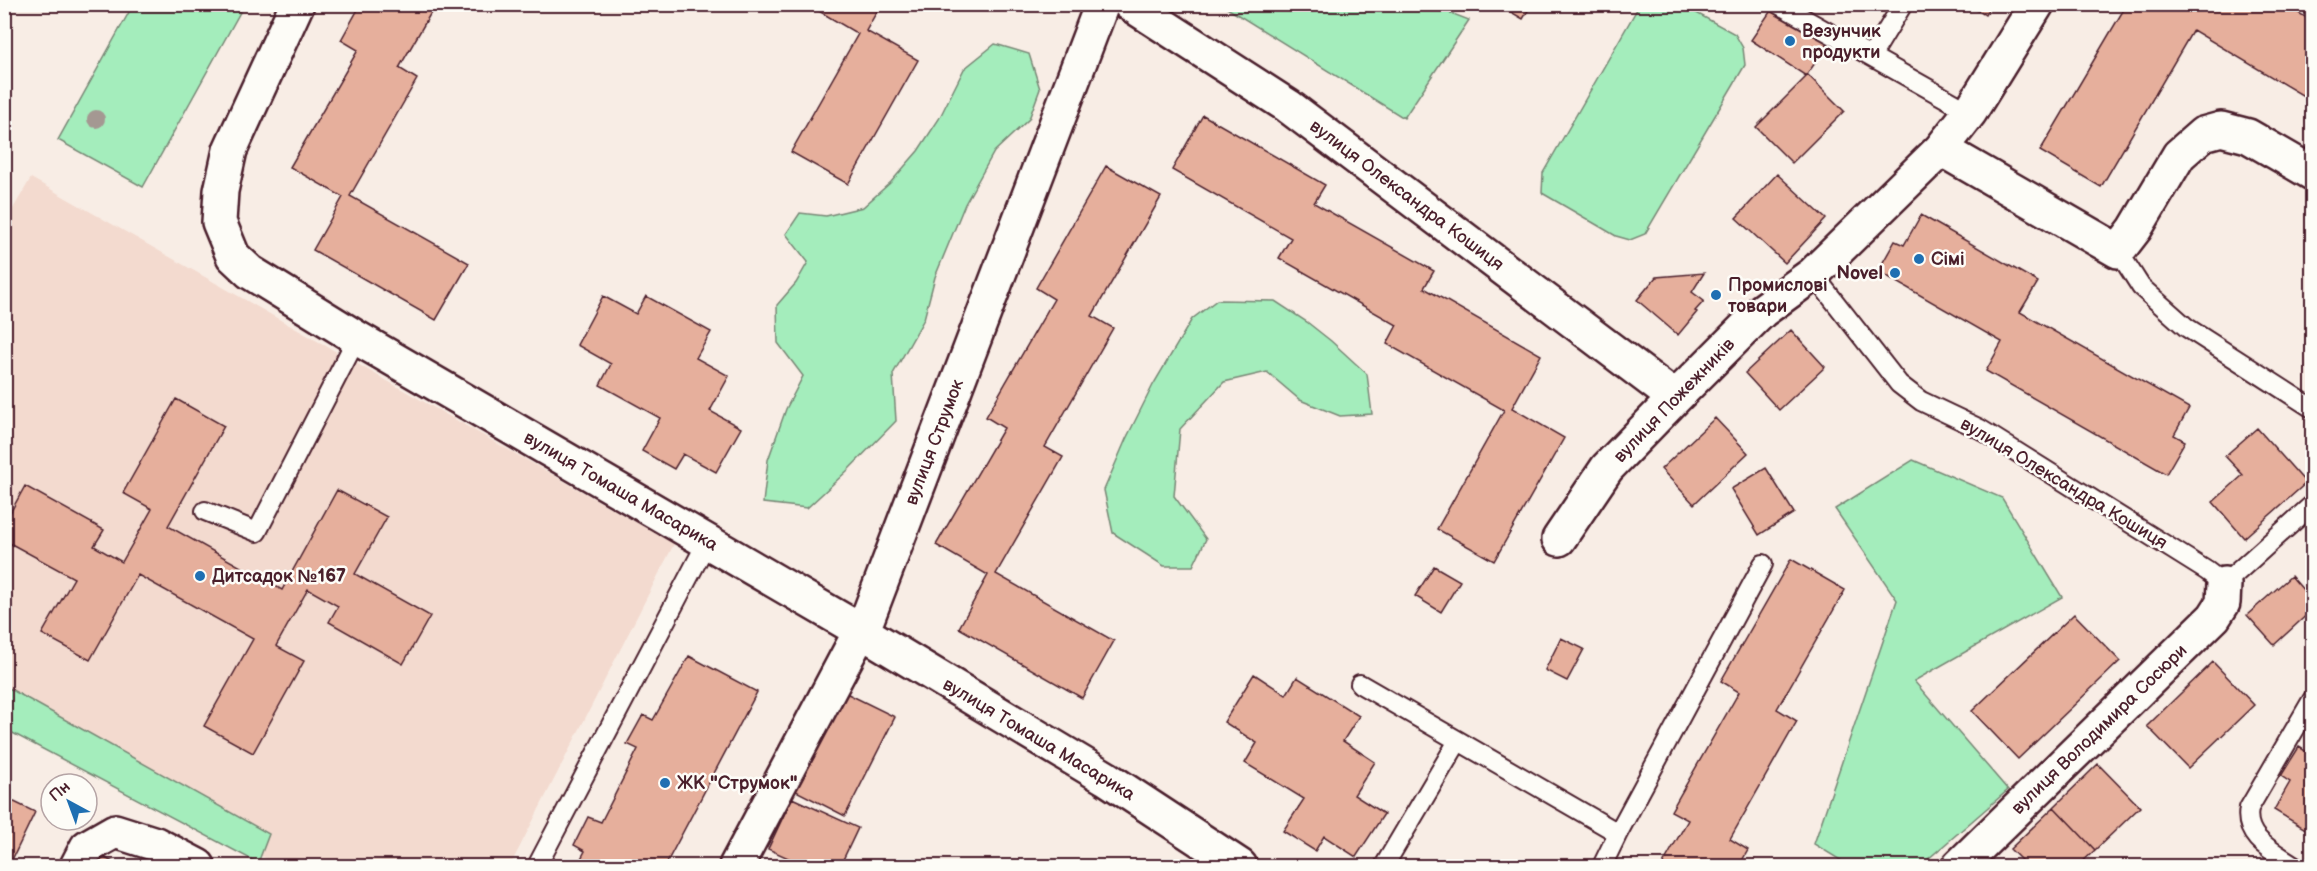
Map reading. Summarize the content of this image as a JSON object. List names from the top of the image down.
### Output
{
  "streets": {
    "street": [
      "вулиця Олександра Кошиця",
      "вулиця Пожежників",
      "вулиця Струмок",
      "вулиця Томаша Масарика",
      "вулиця Володимира Сосюри"
    ]
  },
  "crossings": [
    ["вулиця Олександра Кошиця", "вулиця Пожежників"],
    ["вулиця Олександра Кошиця", "вулиця Володимира Сосюри"],
    ["вулиця Струмок", "вулиця Томаша Масарика"]
  ],
  "places": [
    "Везунчик продукти",
    "Сімі",
    "Novel",
    "Промислові товари",
    "Дитсадок №167",
    "ЖК \"Струмок\""
  ],
  "north": "top left"
}
